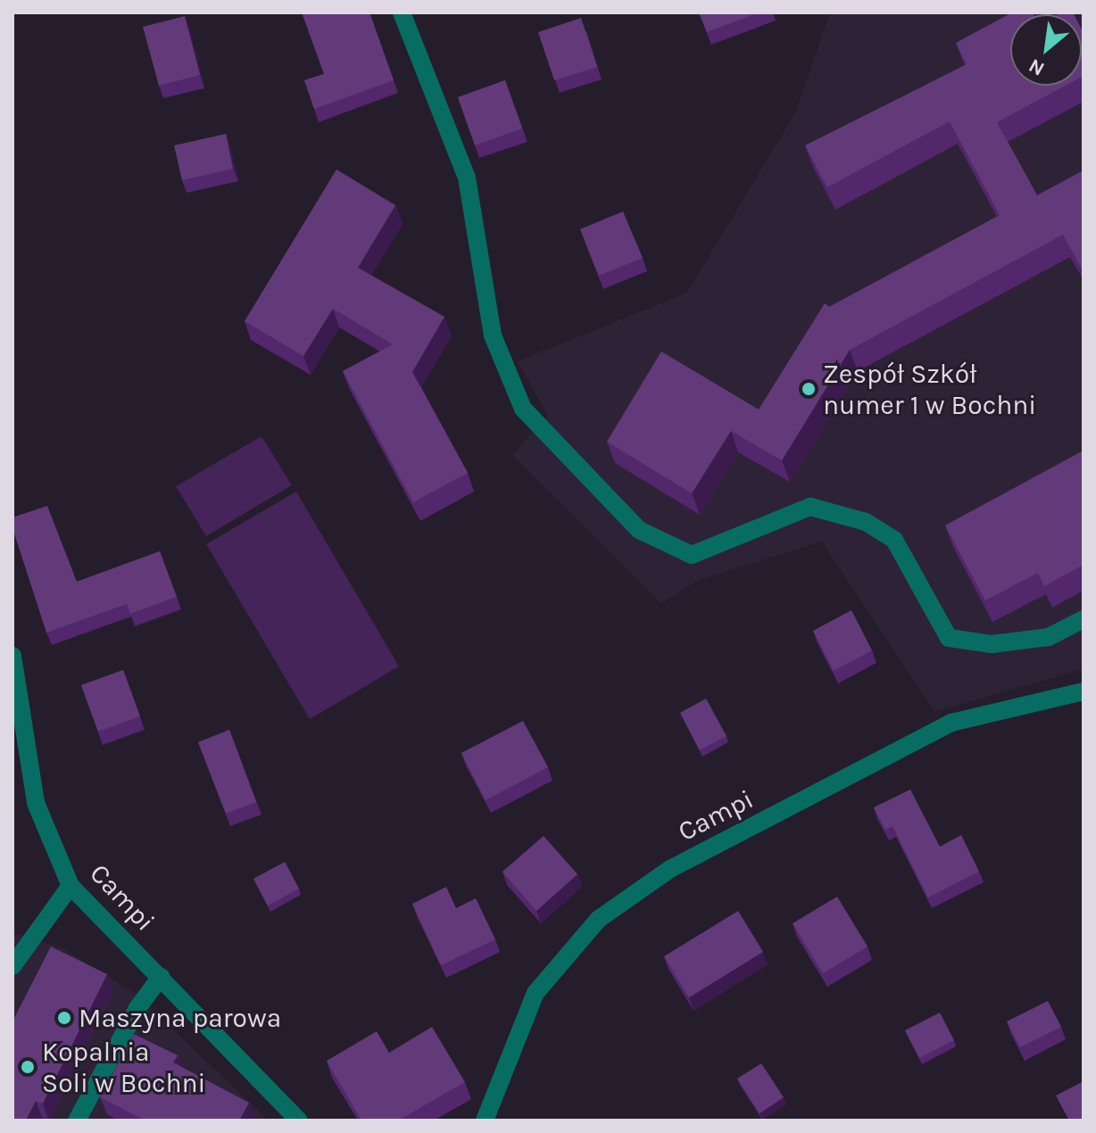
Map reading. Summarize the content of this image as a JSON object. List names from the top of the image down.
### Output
{
  "streets": {
    "street": ["Campi"]
  },
  "places": ["Zespół Szkół numer 1 w Bochni", "Maszyna parowa", "Kopalnia Soli w Bochni"],
  "north": "bottom left"
}
